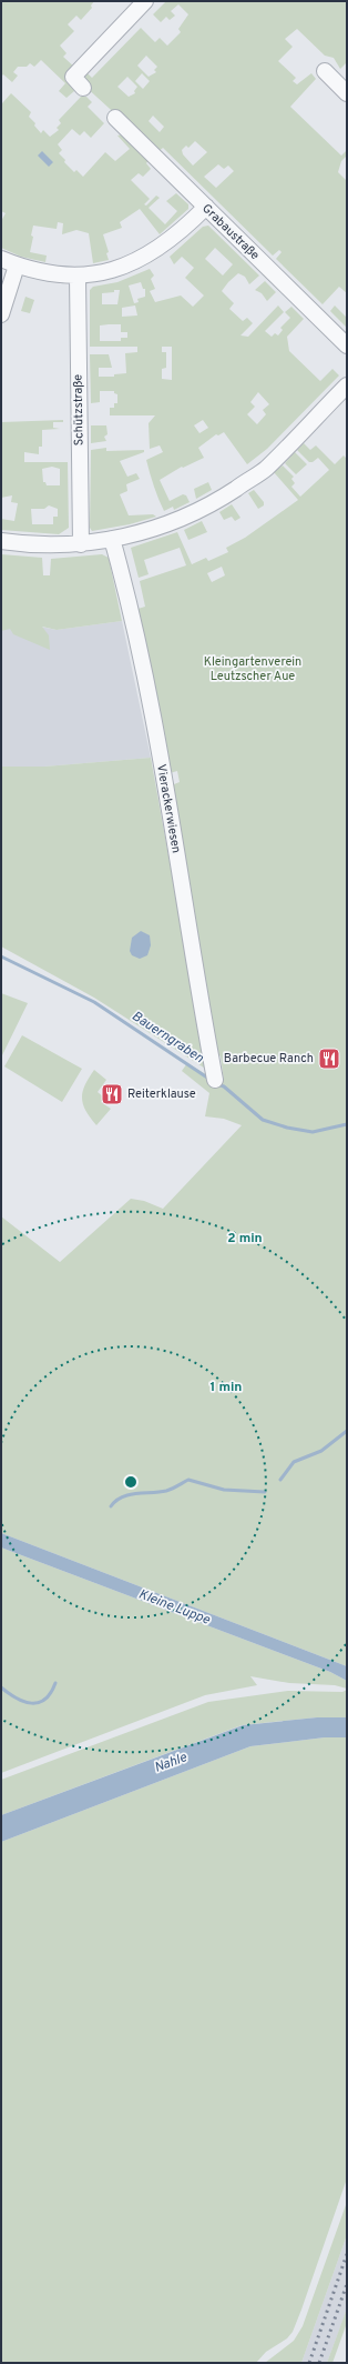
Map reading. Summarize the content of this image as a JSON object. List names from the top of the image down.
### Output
{
  "streets": {
    "street": ["Grabaustraße", "Schützstraße", "Vierackerwiesen"]
  },
  "water": ["Bauerngraben", "Kleine Luppe", "Nahle"],
  "parks": ["Kleingartenverein Leutzscher Aue"],
  "places": {
    "restaurant": ["Barbecue Ranch", "Reiterklause"]
  },
  "rings": ["2 min", "1 min"]
}
